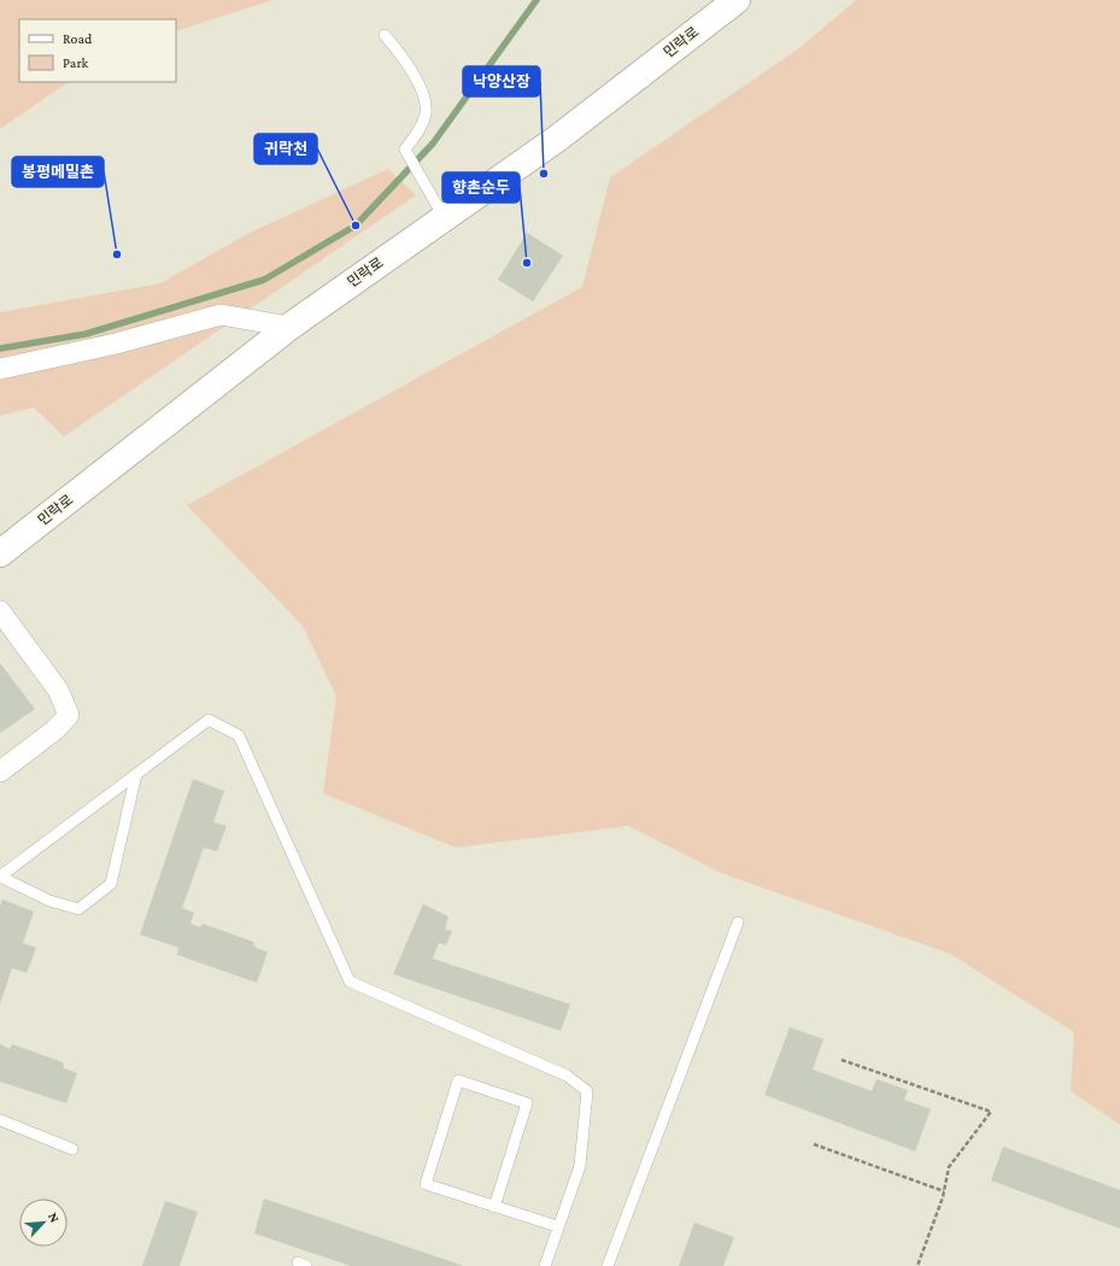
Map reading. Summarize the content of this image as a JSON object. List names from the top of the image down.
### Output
{
  "streets": {
    "main road": ["민락로"]
  },
  "places": [
    "낙양산장",
    "귀락천",
    "봉평메밀촌",
    "향촌순두"
  ],
  "legend": ["Road", "Park"],
  "north": "top right"
}
